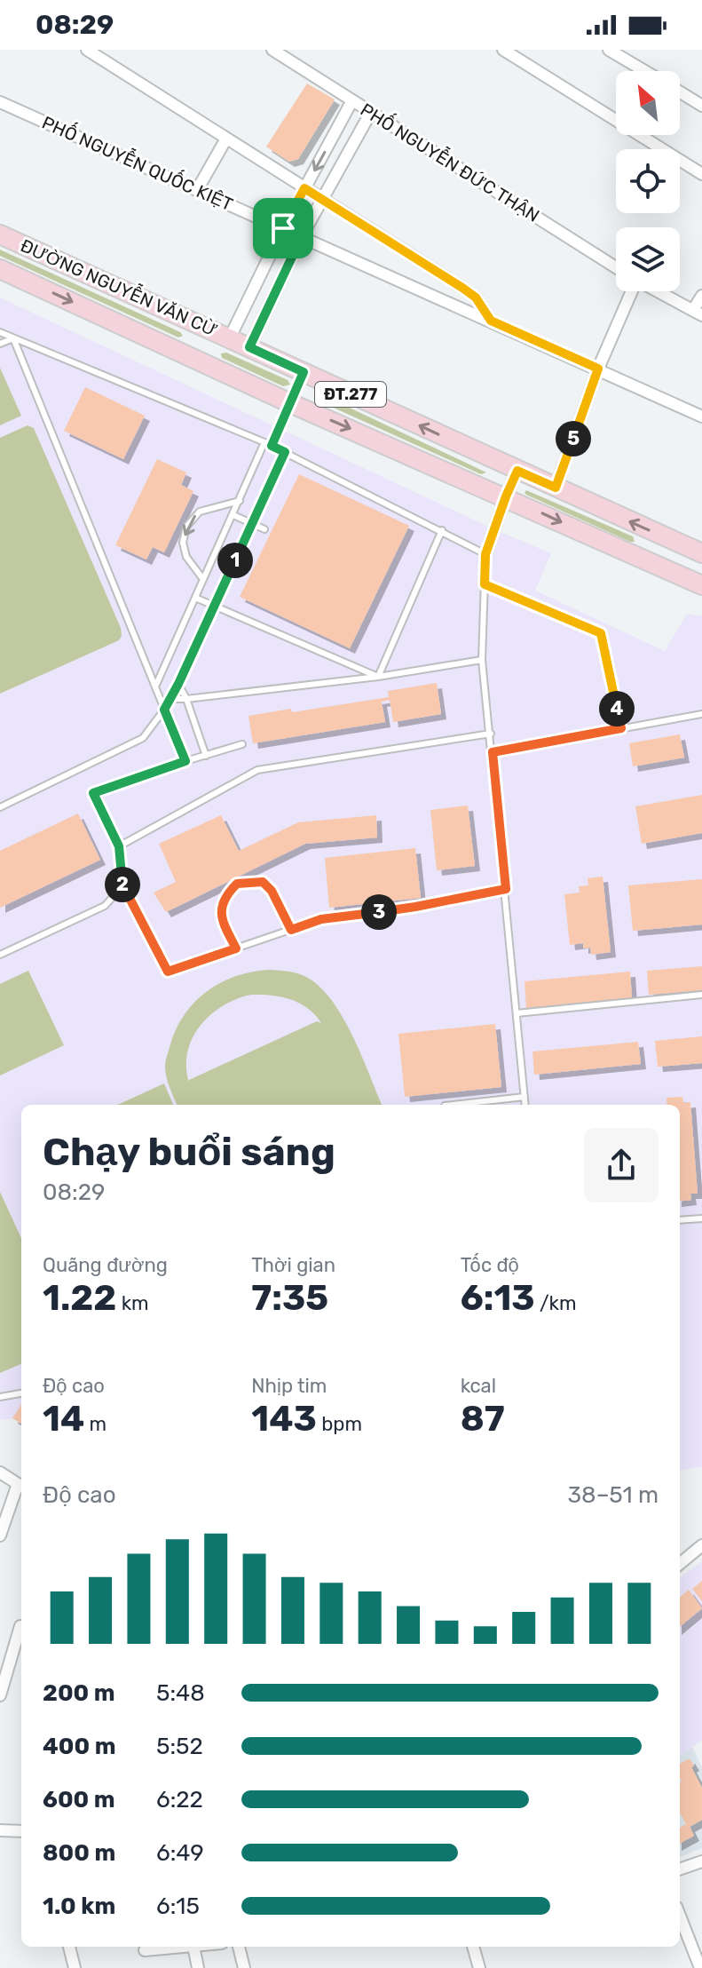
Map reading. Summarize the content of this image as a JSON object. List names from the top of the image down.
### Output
{
  "streets": {
    "main road": ["ĐƯỜNG NGUYỄN VĂN CỪ", "ĐT.277"],
    "street": ["PHỐ NGUYỄN ĐỨC THẬN", "PHỐ NGUYỄN QUỐC KIỆT"]
  },
  "north": "top left",
  "page": {
    "status": "08:29",
    "pins": [
      "5",
      "1",
      "4",
      "2",
      "3"
    ],
    "heading": ["Chạy buổi sáng", "08:29"],
    "stats": [
      ["Quãng đường", "1.22 km"],
      ["Thời gian", "7:35"],
      ["Tốc độ", "6:13 /km"],
      ["Độ cao", "14 m"],
      ["Nhịp tim", "143 bpm"],
      ["kcal", "87"]
    ],
    "chart": ["Độ cao", "38–51 m"],
    "list": [
      {
        "name": "200 m",
        "note": "5:48"
      },
      {
        "name": "400 m",
        "note": "5:52"
      },
      {
        "name": "600 m",
        "note": "6:22"
      },
      {
        "name": "800 m",
        "note": "6:49"
      },
      {
        "name": "1.0 km",
        "note": "6:15"
      }
    ]
  }
}
